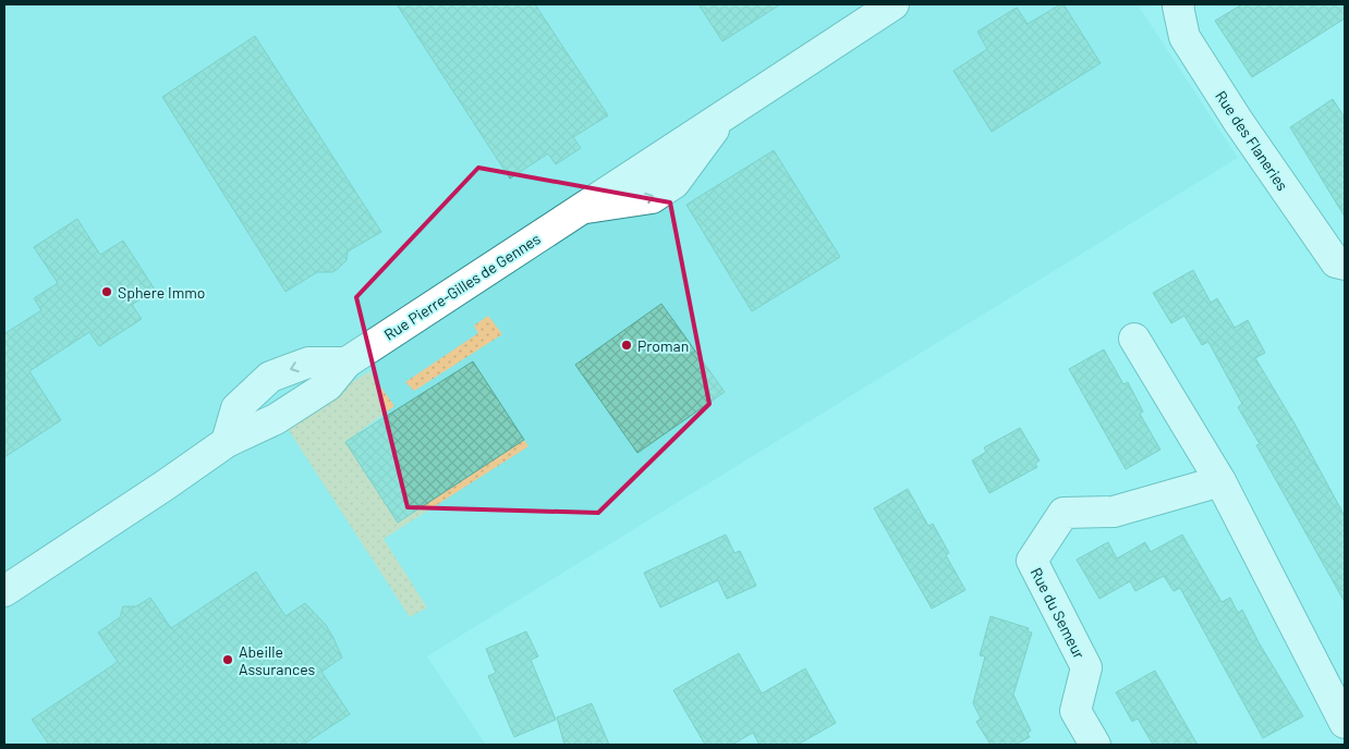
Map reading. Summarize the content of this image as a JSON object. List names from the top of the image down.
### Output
{
  "streets": {
    "street": ["Rue des Flaneries", "Rue Pierre-Gilles de Gennes", "Rue du Semeur"]
  },
  "places": ["Sphere Immo", "Proman", "Abeille Assurances"]
}
